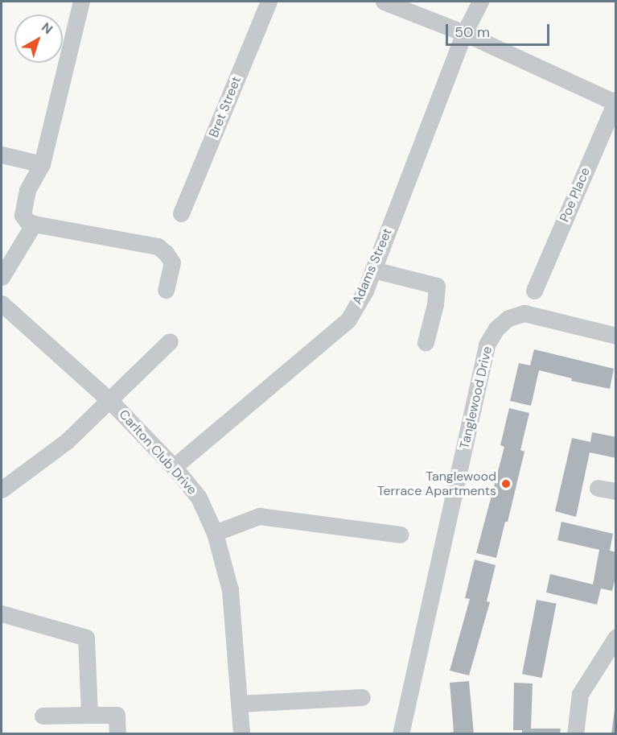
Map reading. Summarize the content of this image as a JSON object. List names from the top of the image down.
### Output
{
  "streets": {
    "street": [
      "Bret Street",
      "Poe Place",
      "Adams Street",
      "Tanglewood Drive",
      "Carlton Club Drive"
    ]
  },
  "crossings": [
    ["Adams Street", "Carlton Club Drive"]
  ],
  "places": ["Tanglewood Terrace Apartments"],
  "scale_bar": "50 m",
  "north": "top right"
}
